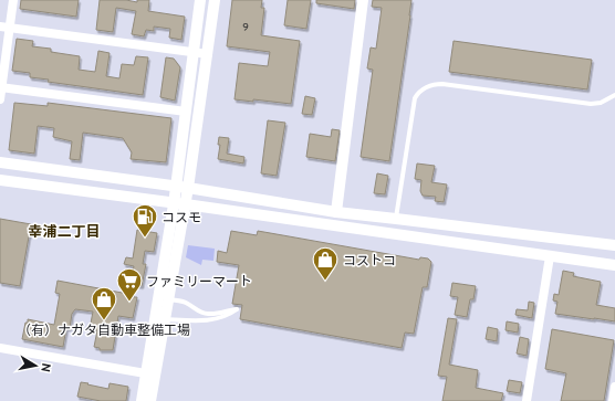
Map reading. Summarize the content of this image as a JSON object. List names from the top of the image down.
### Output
{
  "districts": ["幸浦二丁目"],
  "places": {
    "fuel station": ["コスモ"],
    "shop": ["コストコ", "（有）ナガタ自動車整備工場"],
    "supermarket": ["ファミリーマート"]
  },
  "house_numbers": ["9"],
  "north": "right"
}
